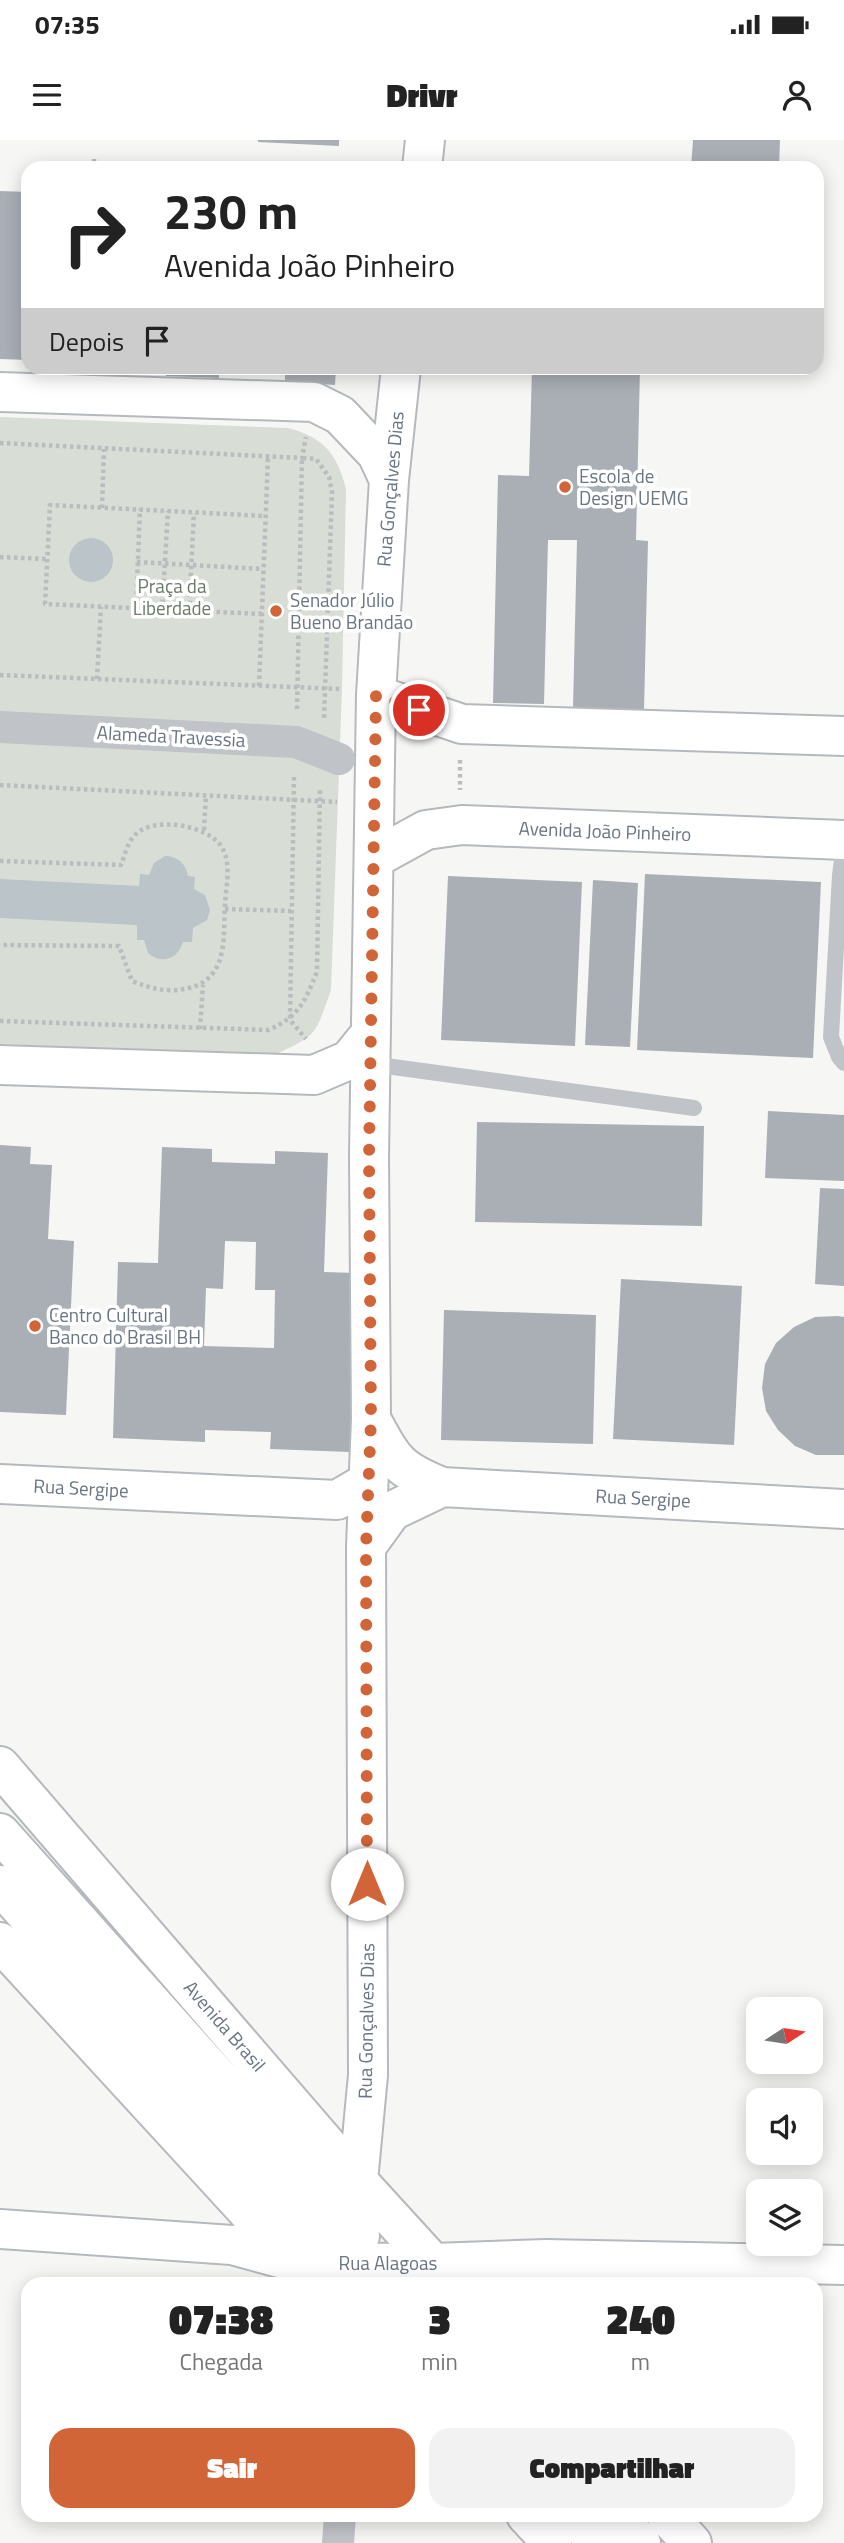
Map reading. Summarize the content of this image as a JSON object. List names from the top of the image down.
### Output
{
  "streets": {
    "street": [
      "Rua Gonçalves Dias",
      "Alameda Travessia",
      "Avenida João Pinheiro",
      "Rua Sergipe",
      "Avenida Brasil",
      "Rua Alagoas"
    ]
  },
  "crossings": [
    ["Rua Gonçalves Dias", "Avenida João Pinheiro"],
    ["Rua Gonçalves Dias", "Rua Sergipe"],
    ["Rua Gonçalves Dias", "Avenida Brasil"],
    ["Rua Gonçalves Dias", "Rua Alagoas"],
    ["Avenida Brasil", "Rua Alagoas"]
  ],
  "parks": ["Praça da Liberdade"],
  "places": ["Escola de Design UEMG", "Senador Júlio Bueno Brandão", "Centro Cultural Banco do Brasil BH"],
  "north": "right",
  "page": {
    "status": "07:35",
    "header": "Drivr",
    "turn": ["230 m", "Avenida João Pinheiro"],
    "then": "Depois",
    "eta": [
      "07:38",
      "Chegada",
      "3",
      "min",
      "240",
      "m"
    ],
    "buttons": ["Sair", "Compartilhar"]
  }
}
